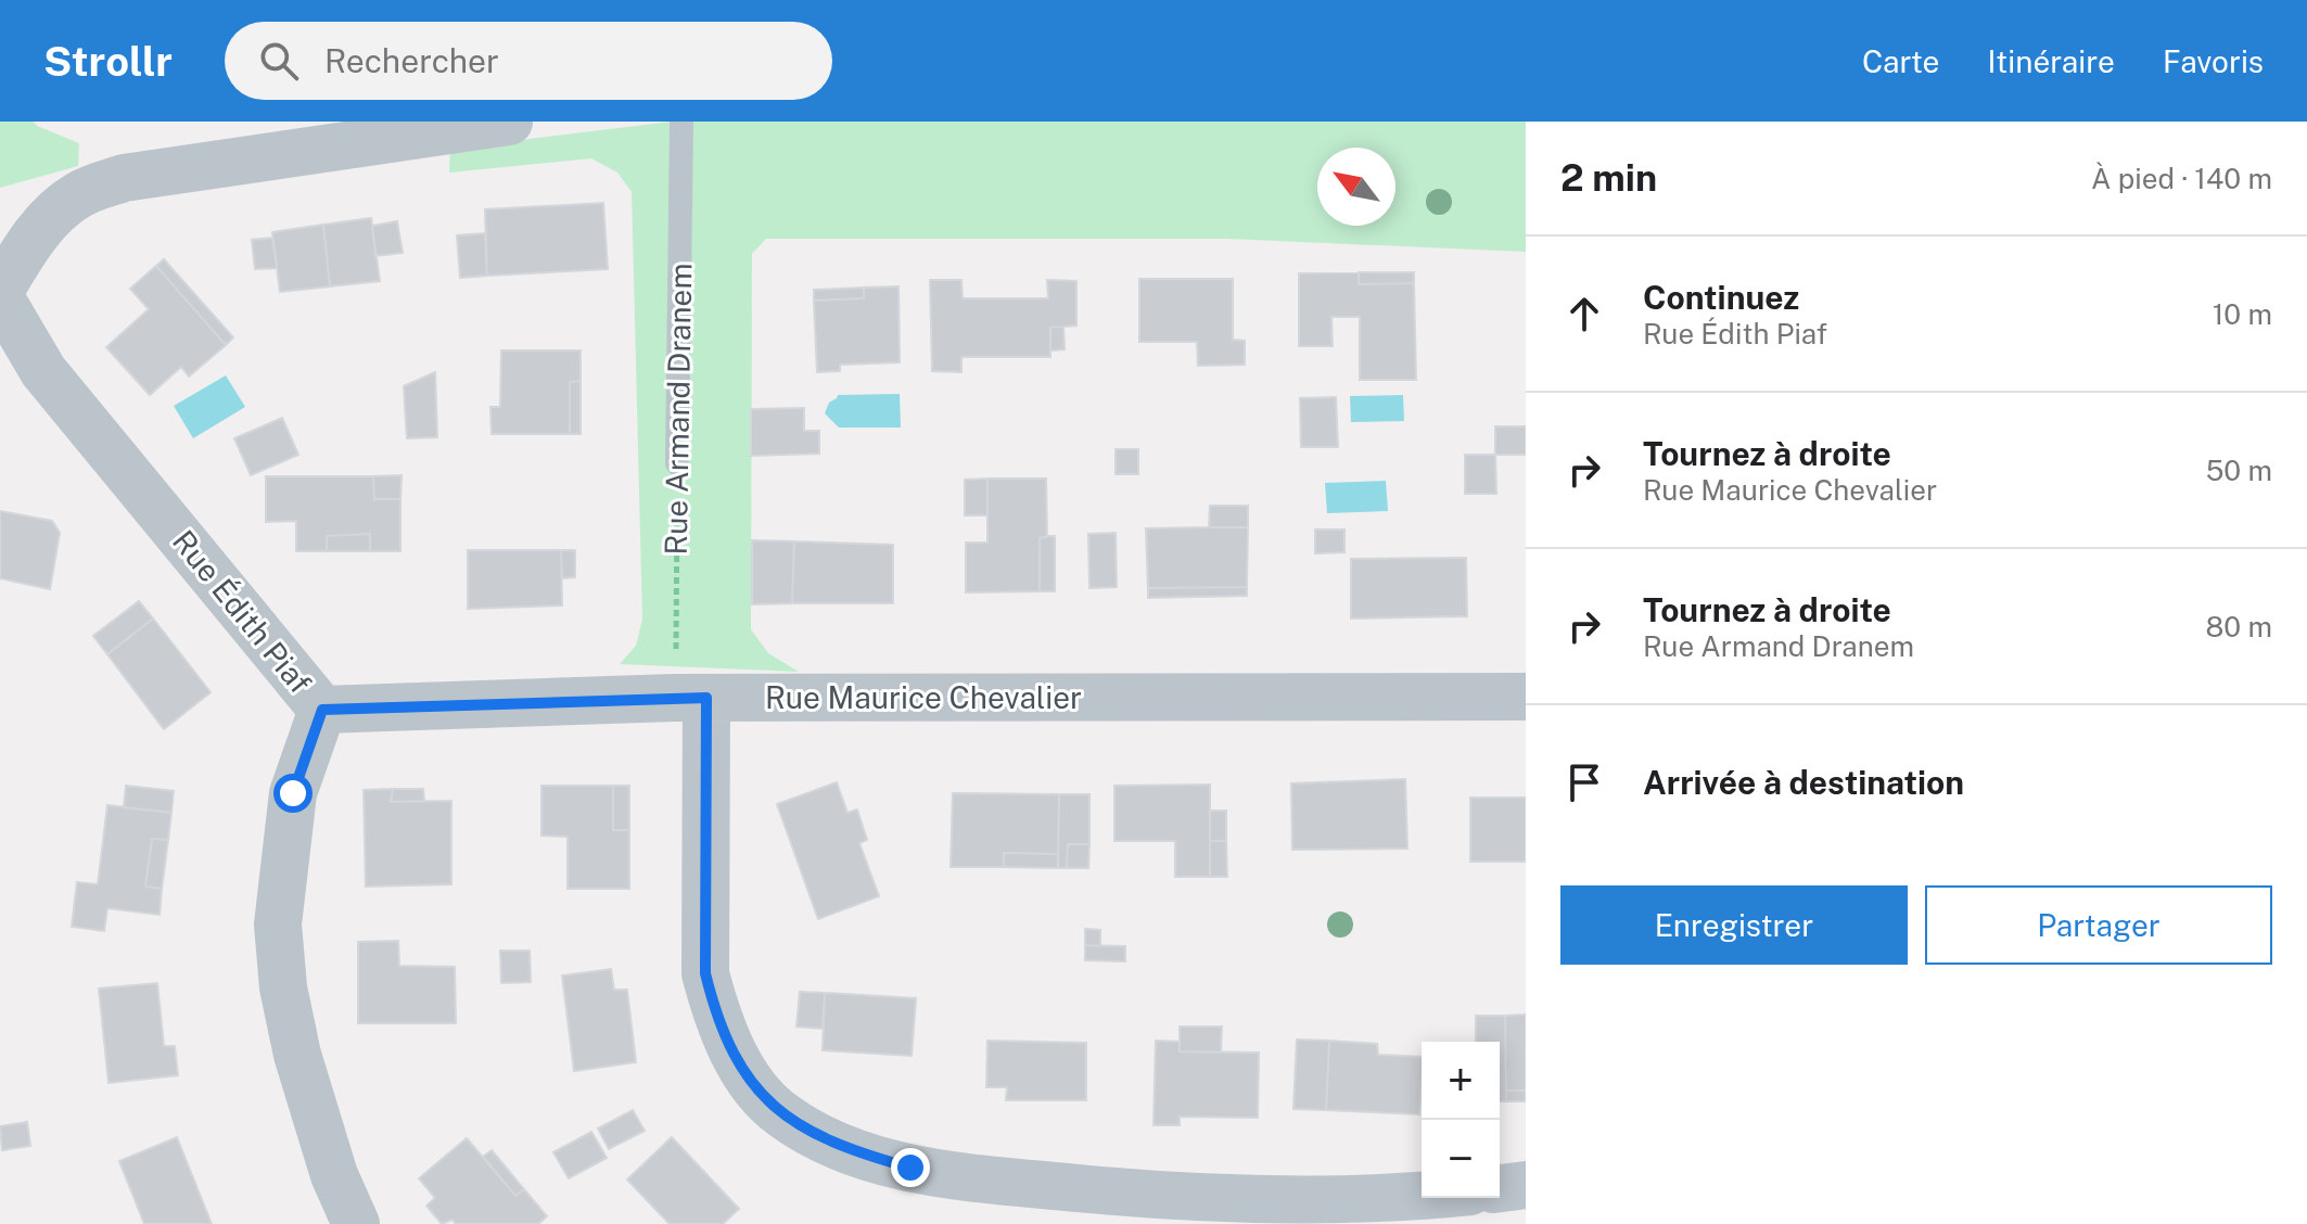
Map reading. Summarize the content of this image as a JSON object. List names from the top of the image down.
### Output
{
  "streets": {
    "street": ["Rue Édith Piaf", "Rue Maurice Chevalier"],
    "lane": ["Rue Armand Dranem"]
  },
  "crossings": [
    ["Rue Armand Dranem", "Rue Maurice Chevalier"],
    ["Rue Édith Piaf", "Rue Maurice Chevalier"]
  ],
  "north": "top left",
  "page": {
    "header": "Strollr",
    "search": "Rechercher",
    "nav": ["Carte", "Itinéraire", "Favoris"],
    "heading": ["2 min", "À pied · 140 m"],
    "list": [
      ["Continuez", "Rue Édith Piaf", "10 m"],
      ["Tournez à droite", "Rue Maurice Chevalier", "50 m"],
      ["Tournez à droite", "Rue Armand Dranem", "80 m"],
      "Arrivée à destination"
    ],
    "buttons": ["Enregistrer", "Partager"],
    "map_buttons": ["+", "−"]
  }
}
